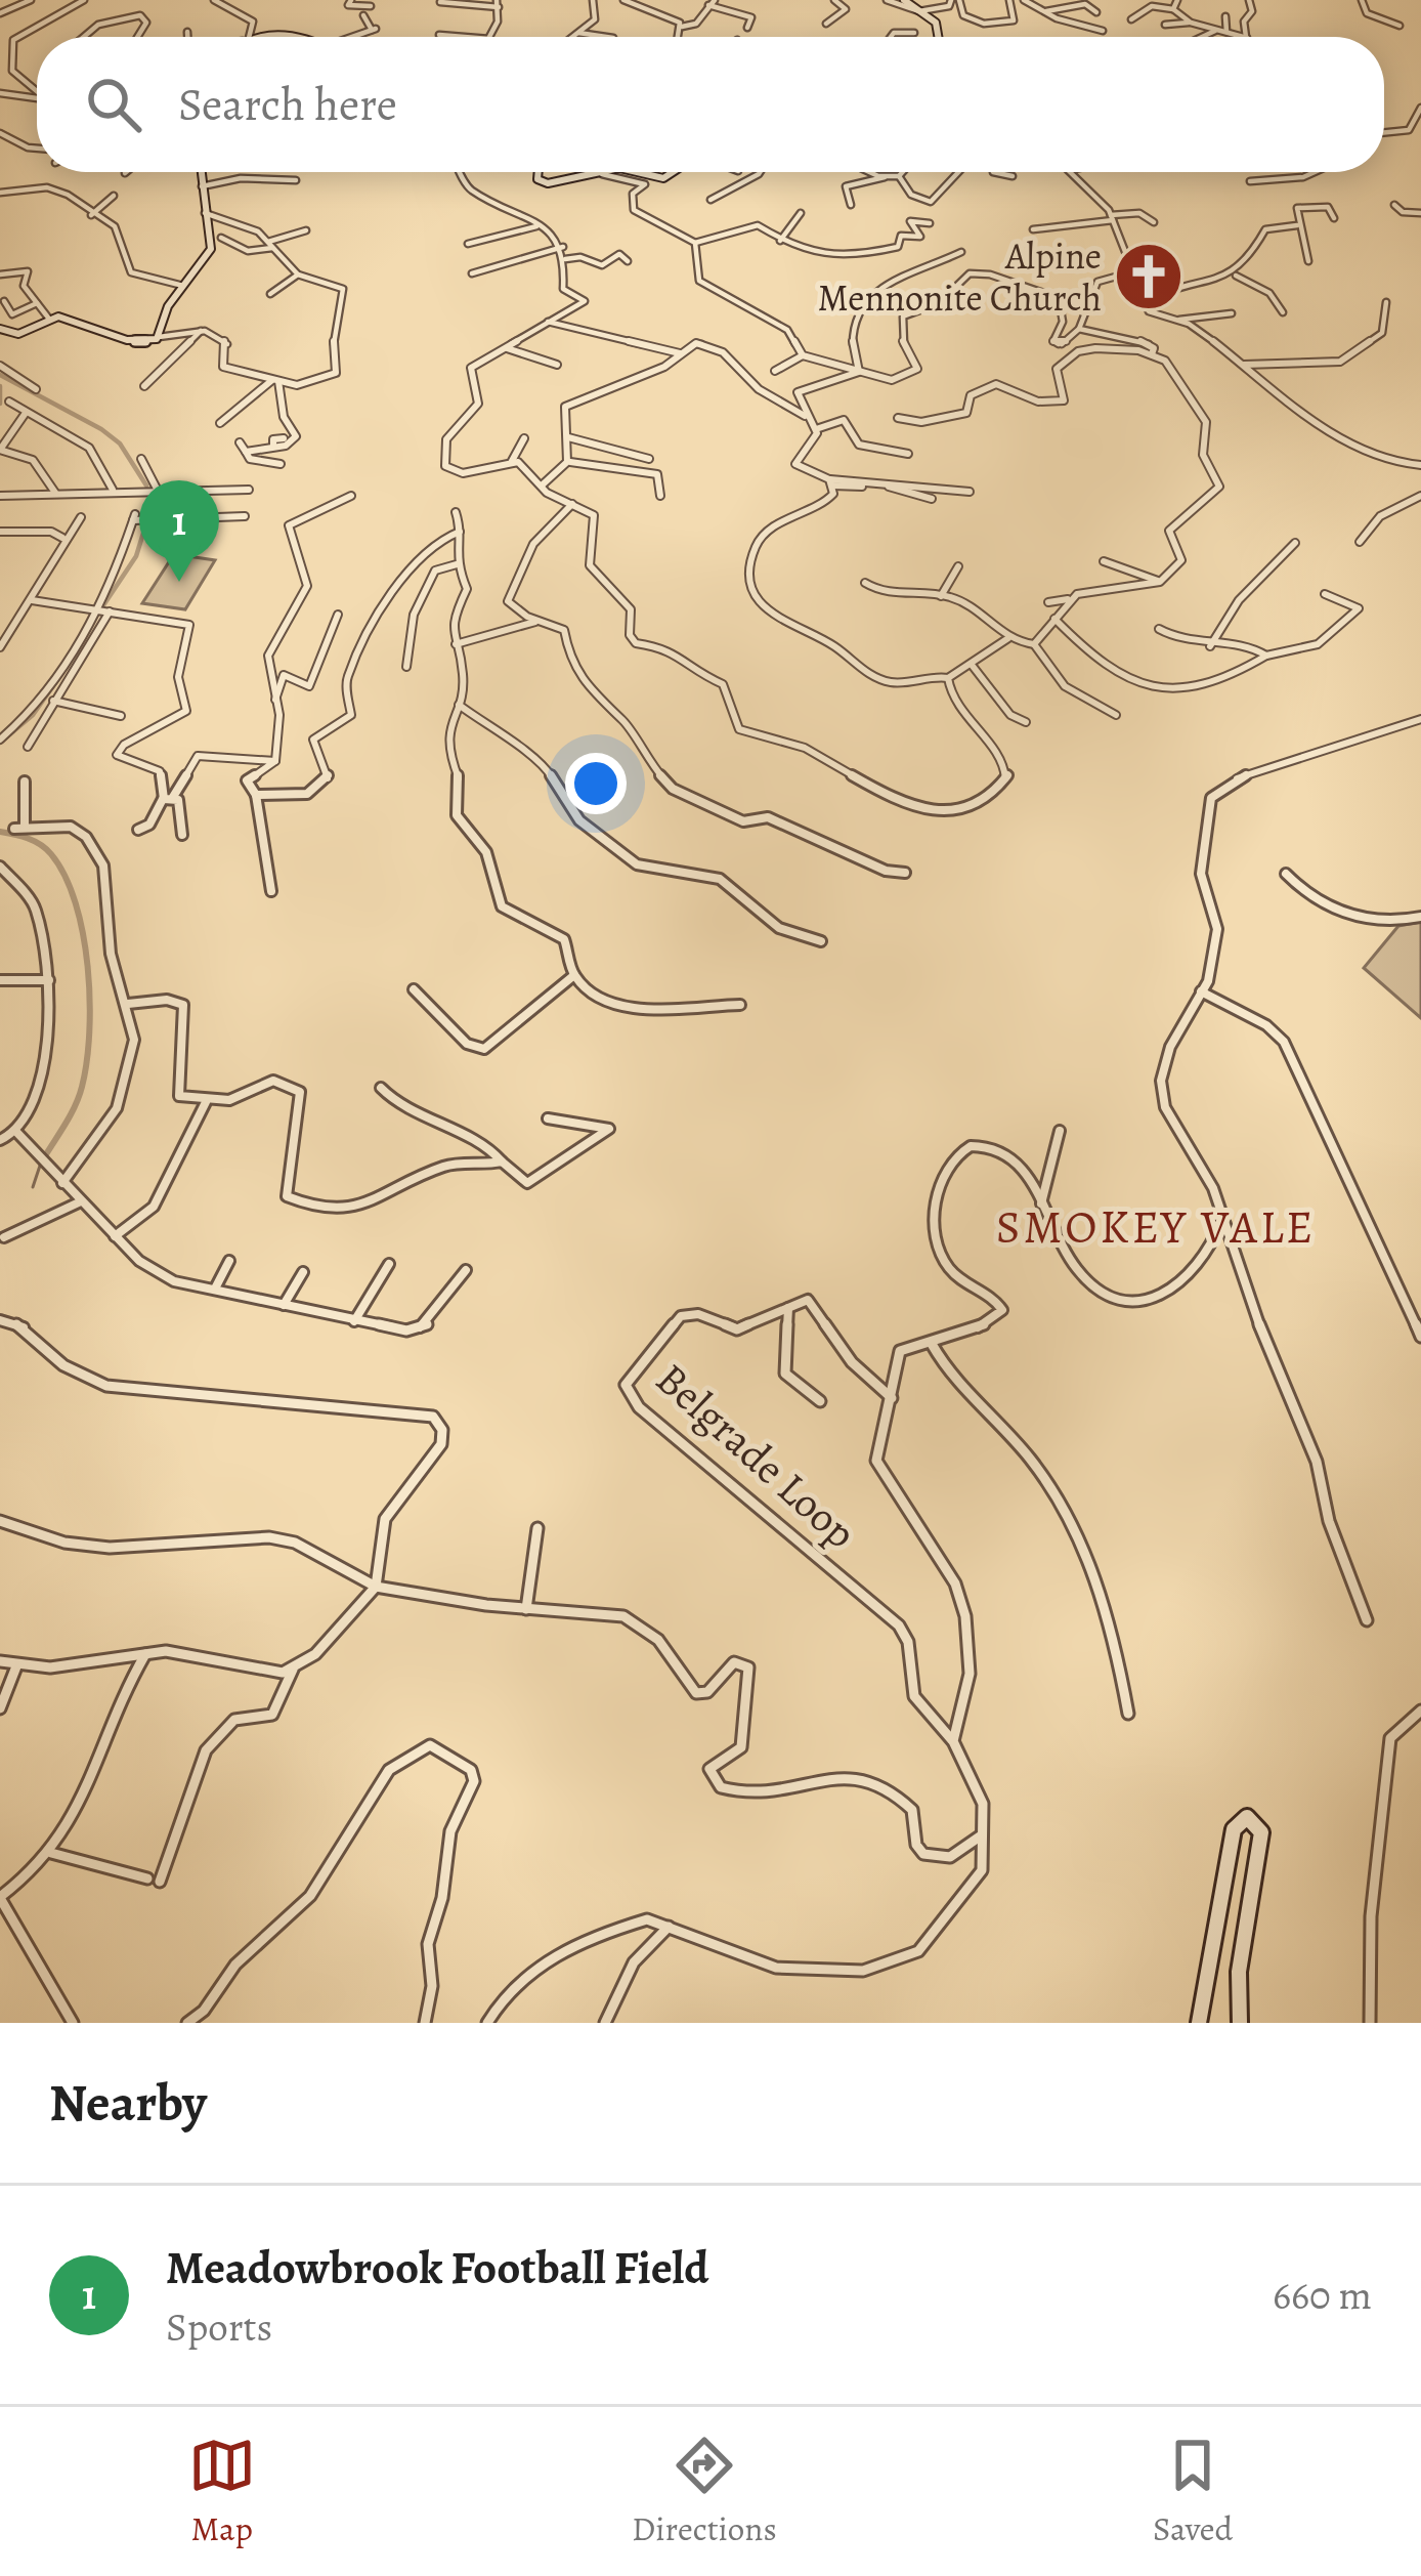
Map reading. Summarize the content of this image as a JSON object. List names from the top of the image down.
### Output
{
  "streets": {
    "street": ["Belgrade Loop"]
  },
  "districts": ["SMOKEY VALE"],
  "places": {
    "church": ["Alpine Mennonite Church"]
  },
  "page": {
    "search": "Search here",
    "pins": "1",
    "heading": "Nearby",
    "list": [
      {
        "mark": "1",
        "name": "Meadowbrook Football Field",
        "note": "Sports",
        "value": "660 m"
      }
    ],
    "nav": ["Map", "Directions", "Saved"]
  }
}
